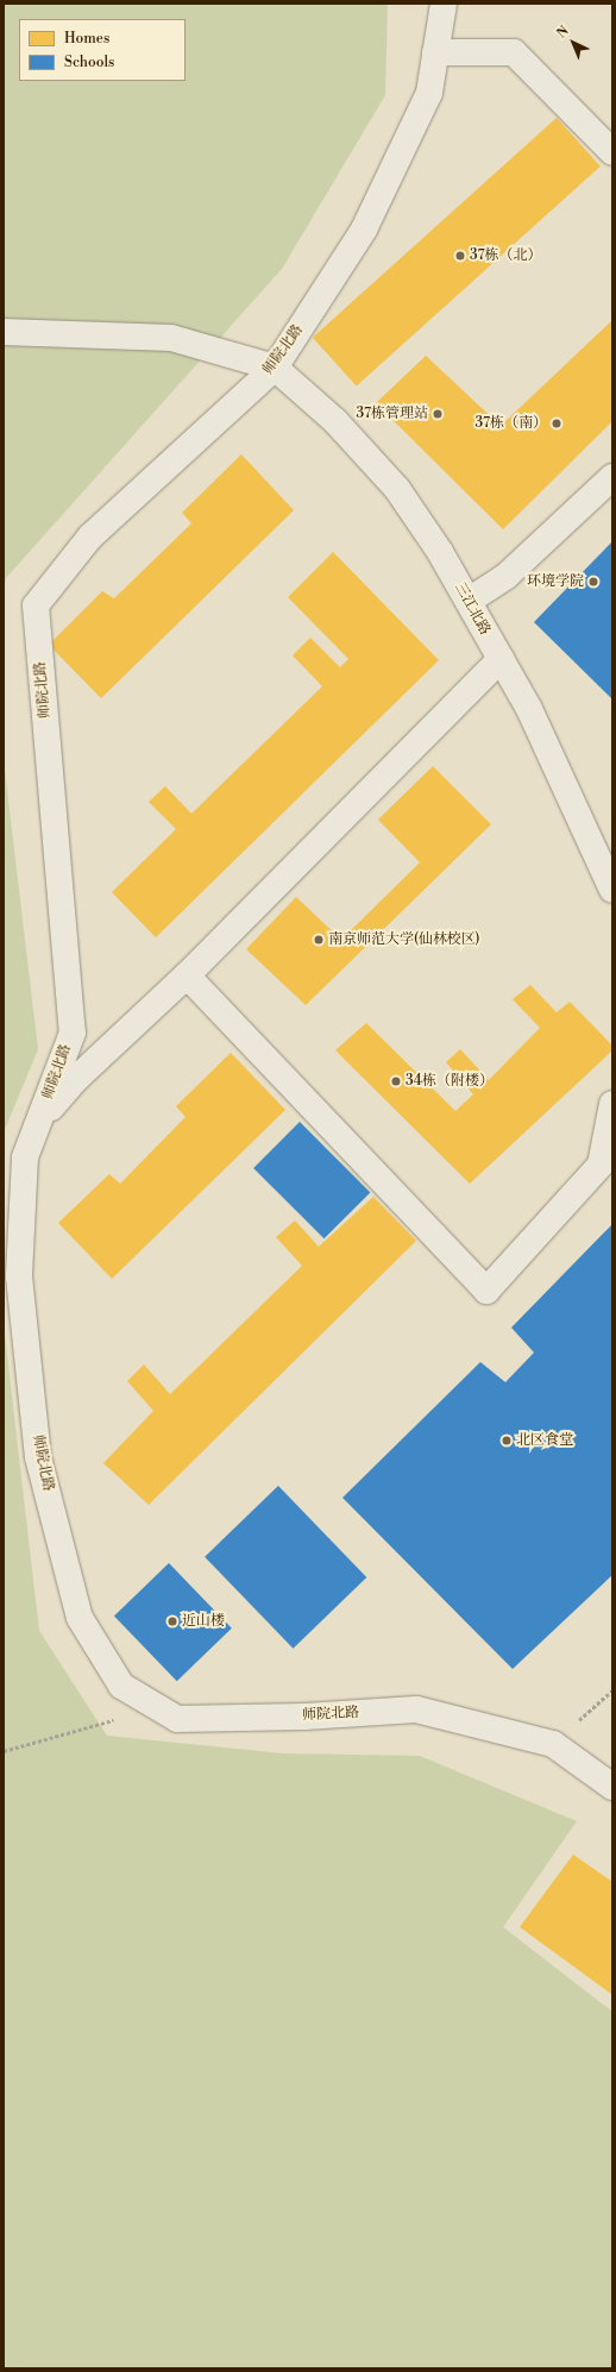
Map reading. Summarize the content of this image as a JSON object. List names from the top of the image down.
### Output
{
  "streets": {
    "street": ["师院北路", "三江北路"]
  },
  "crossings": [
    ["师院北路", "三江北路"]
  ],
  "places": [
    "37栋（北）",
    "37栋管理站",
    "37栋（南）",
    "环境学院",
    "南京师范大学(仙林校区)",
    "34栋（附楼）",
    "北区食堂",
    "近山楼"
  ],
  "legend": ["Homes", "Schools"],
  "north": "top left"
}
